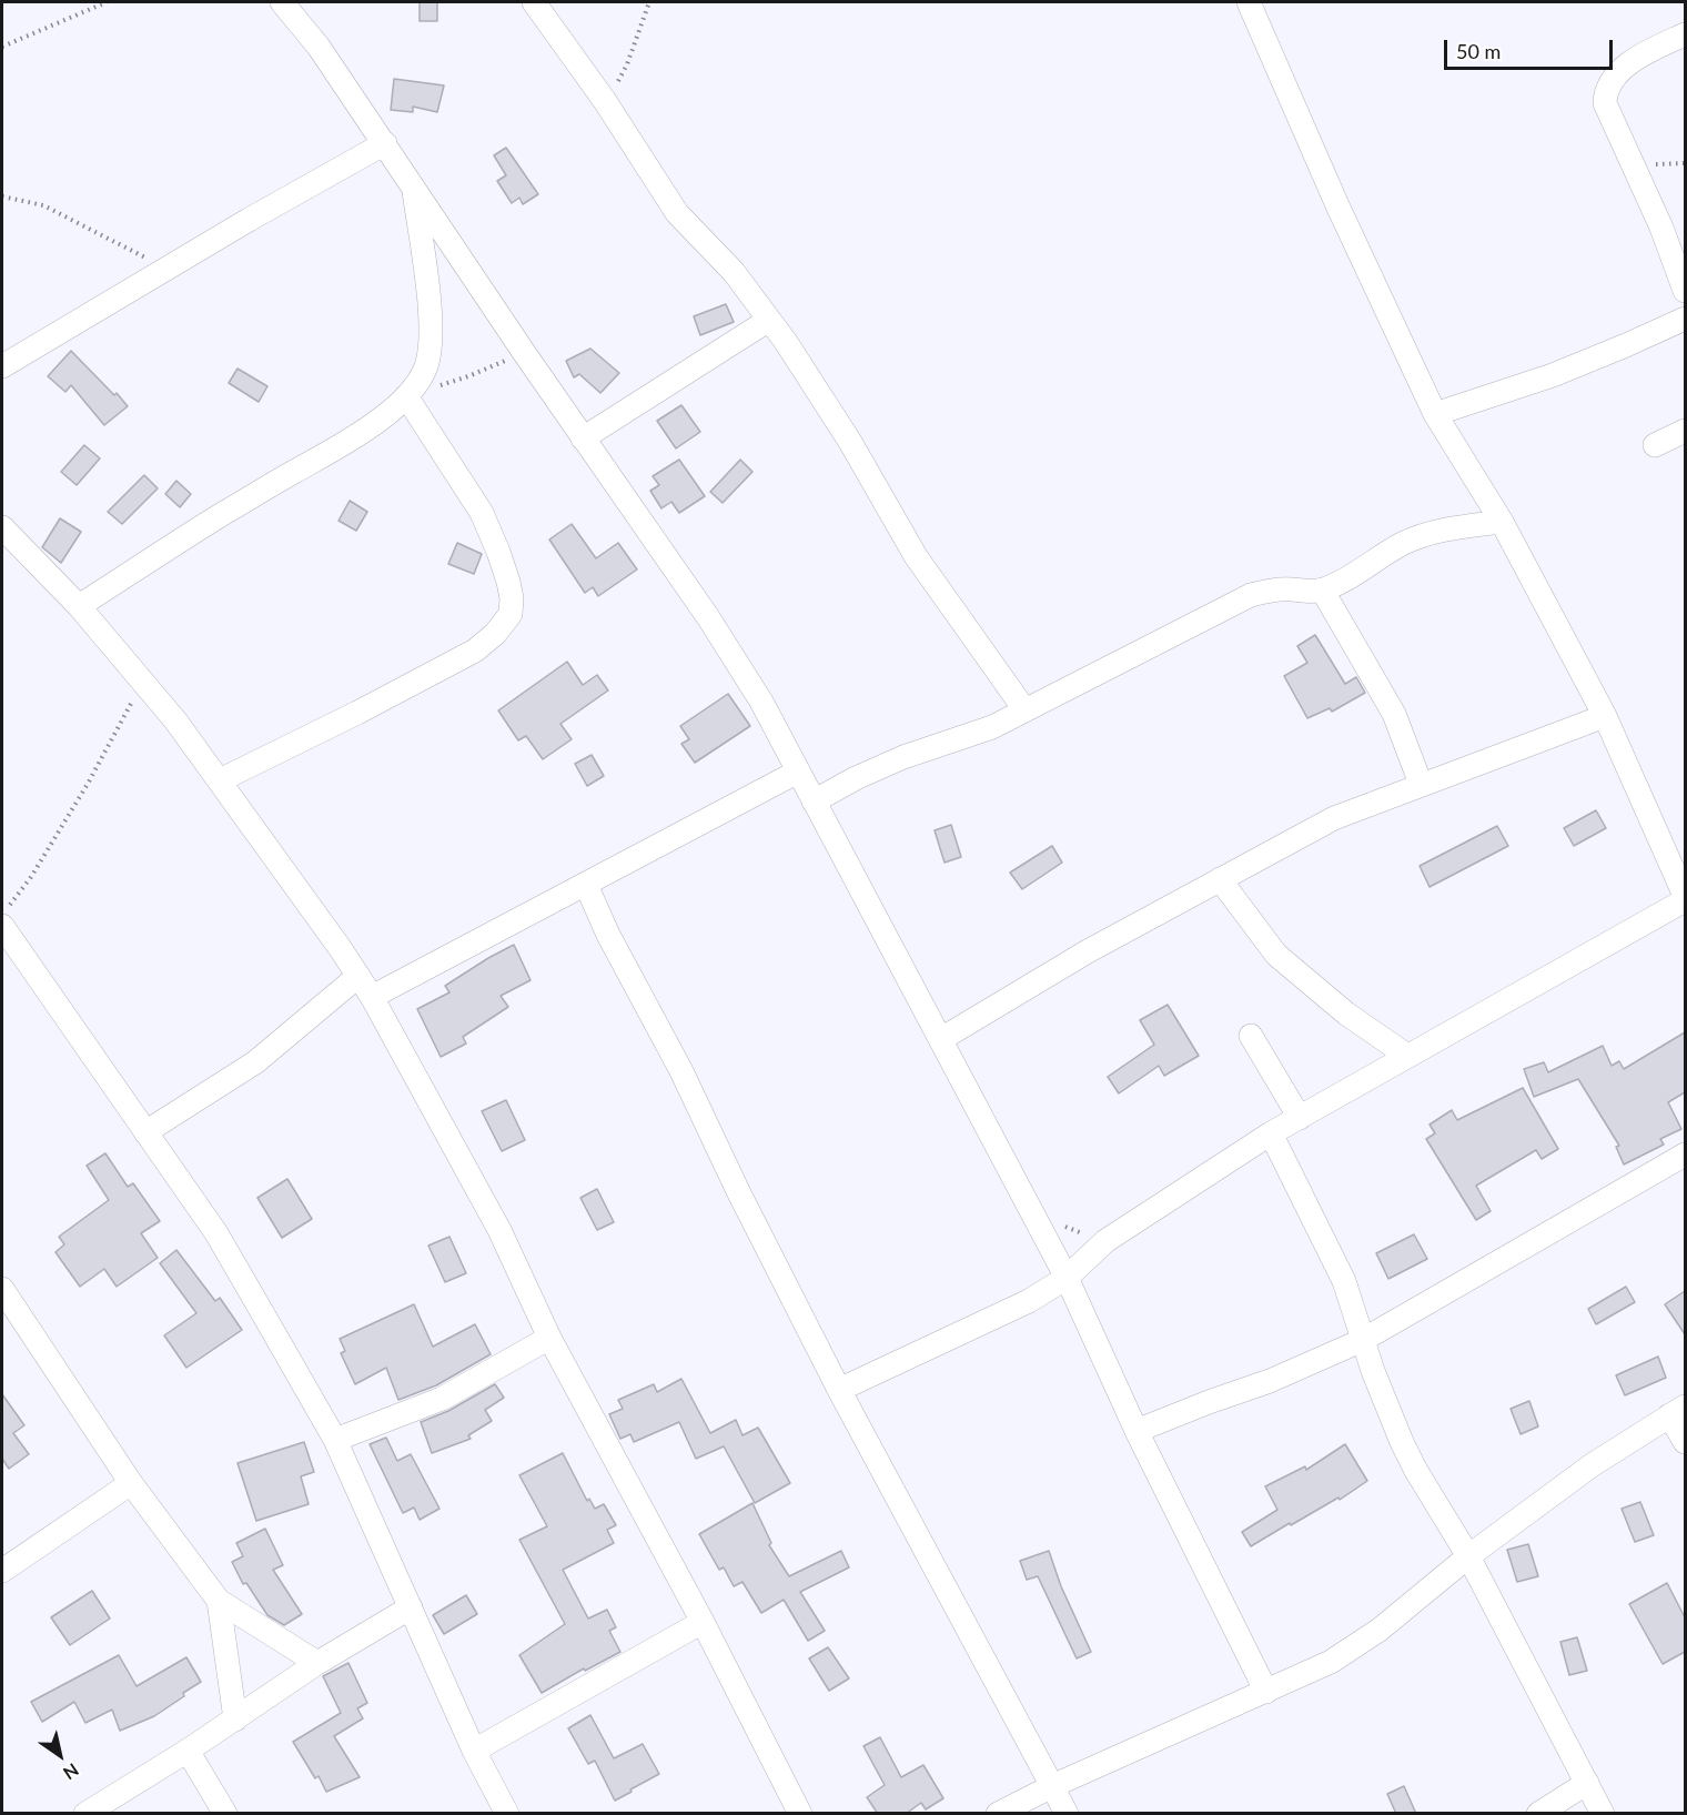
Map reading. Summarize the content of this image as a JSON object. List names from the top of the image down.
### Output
{
  "scale_bar": "50 m",
  "north": "bottom right"
}
